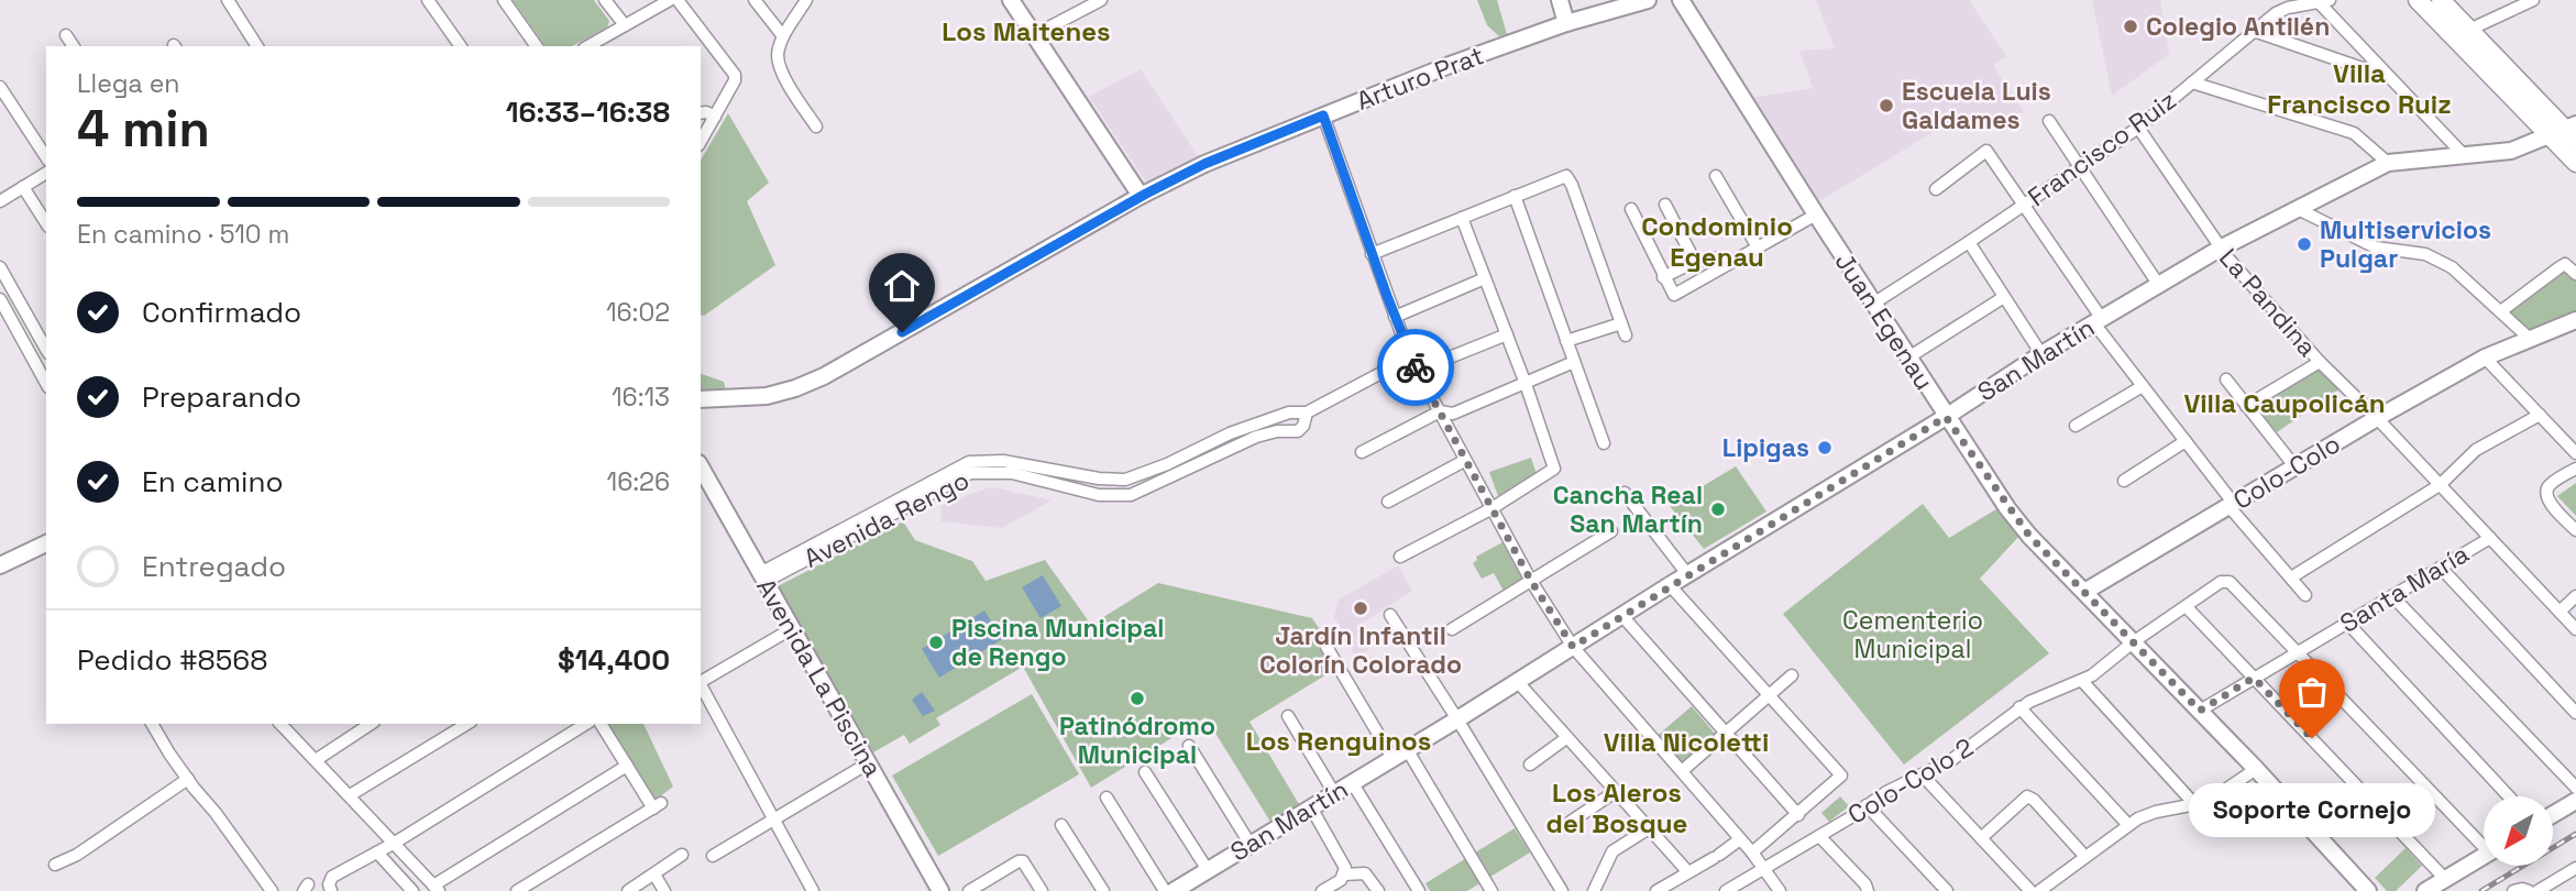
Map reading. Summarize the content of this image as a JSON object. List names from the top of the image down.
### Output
{
  "streets": {
    "main road": [
      "Arturo Prat",
      "Juan Egenau",
      "San Martín",
      "Colo-Colo",
      "Avenida La Piscina"
    ],
    "street": [
      "Francisco Ruiz",
      "La Pandina",
      "Avenida Rengo",
      "Santa María",
      "Colo-Colo 2"
    ]
  },
  "crossings": [
    ["Francisco Ruiz", "La Pandina"],
    ["Francisco Ruiz", "Juan Egenau"],
    ["La Pandina", "San Martín"],
    ["La Pandina", "Colo-Colo"],
    ["La Pandina", "Santa María"],
    ["Juan Egenau", "San Martín"],
    ["Juan Egenau", "Colo-Colo"],
    ["Juan Egenau", "Santa María"],
    ["Juan Egenau", "Colo-Colo 2"],
    ["Avenida Rengo", "Avenida La Piscina"],
    ["Santa María", "Colo-Colo 2"]
  ],
  "districts": [
    "Los Maitenes",
    "Villa Francisco Ruiz",
    "Condominio Egenau",
    "Villa Caupolicán",
    "Los Renguinos",
    "Villa Nicoletti",
    "Los Aleros del Bosque"
  ],
  "parks": ["Cementerio Municipal"],
  "places": [
    "Colegio Antilén",
    "Escuela Luis Galdames",
    "Multiservicios Pulgar",
    "Lipigas",
    "Cancha Real San Martín",
    "Jardín Infantil Colorín Colorado",
    "Piscina Municipal de Rengo",
    "Patinódromo Municipal",
    "Soporte Cornejo"
  ],
  "north": "bottom left",
  "page": {
    "heading": ["4 min", "Llega en", "16:33–16:38"],
    "panel": ["Pedido #8568", "$14,400"],
    "bar": "En camino · 510 m",
    "list": [
      ["Confirmado", "16:02"],
      ["Preparando", "16:13"],
      ["En camino", "16:26"],
      "Entregado"
    ],
    "bubble": "Soporte Cornejo"
  }
}
